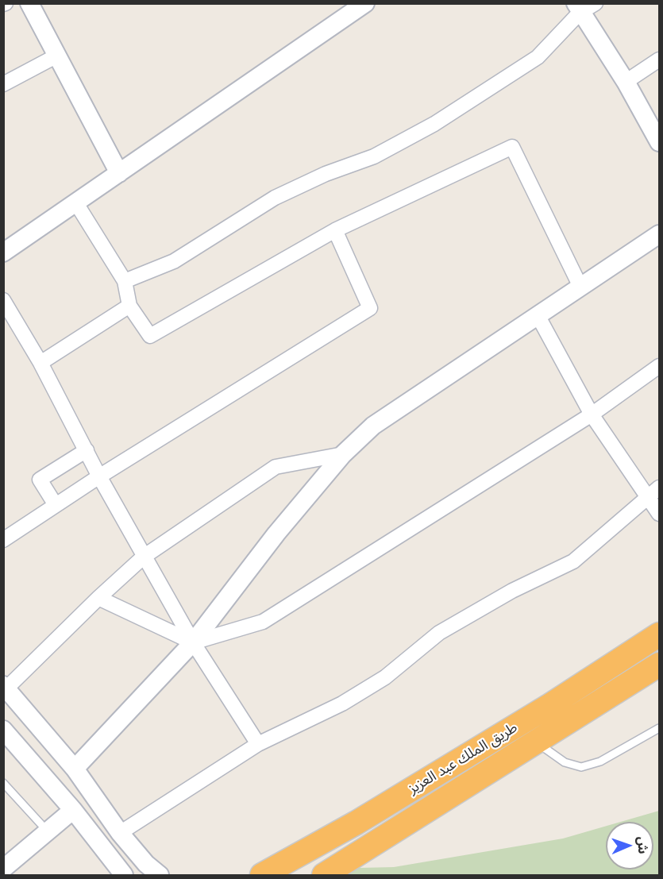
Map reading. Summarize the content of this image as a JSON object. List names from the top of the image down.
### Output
{
  "streets": {
    "highway": ["طريق الملك عبد العزيز"]
  },
  "north": "right"
}
